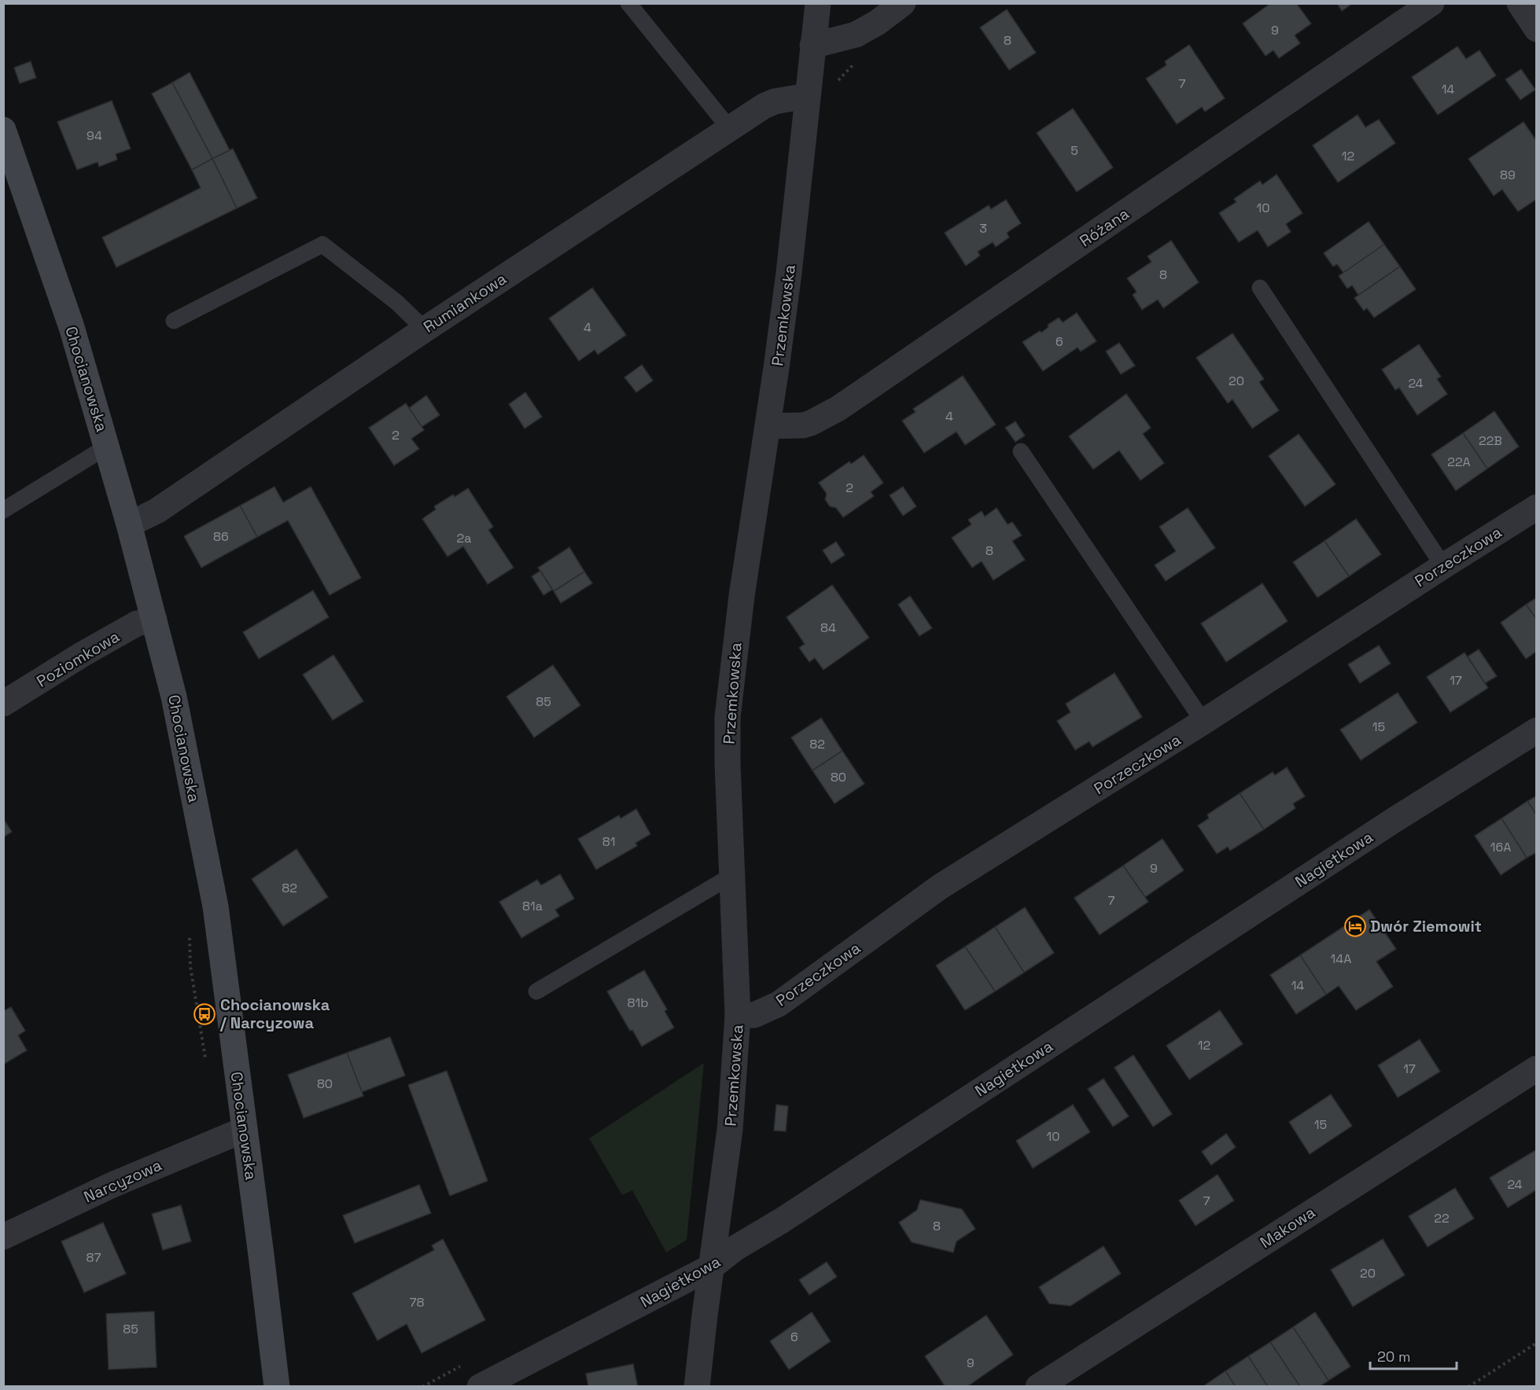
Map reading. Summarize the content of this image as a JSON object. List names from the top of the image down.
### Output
{
  "streets": {
    "street": [
      "Różana",
      "Rumiankowa",
      "Przemkowska",
      "Chocianowska",
      "Porzeczkowa",
      "Poziomkowa",
      "Nagietkowa",
      "Narcyzowa",
      "Makowa"
    ]
  },
  "crossings": [
    ["Różana", "Przemkowska"],
    ["Rumiankowa", "Przemkowska"],
    ["Rumiankowa", "Chocianowska"],
    ["Przemkowska", "Porzeczkowa"],
    ["Przemkowska", "Nagietkowa"],
    ["Chocianowska", "Poziomkowa"],
    ["Chocianowska", "Narcyzowa"]
  ],
  "places": {
    "hotel": ["Dwór Ziemowit"],
    "bus stop": ["Chocianowska / Narcyzowa"]
  },
  "house_numbers": [
    "9",
    "8",
    "7",
    "14",
    "94",
    "5",
    "12",
    "89",
    "10",
    "3",
    "8",
    "4",
    "6",
    "20",
    "24",
    "4",
    "2",
    "22B",
    "22A",
    "2",
    "86",
    "2a",
    "8",
    "84",
    "17",
    "85",
    "15",
    "82",
    "80",
    "81",
    "16A",
    "9",
    "82",
    "7",
    "81a",
    "14A",
    "14",
    "81b",
    "12",
    "17",
    "80",
    "15",
    "10",
    "24",
    "7",
    "22",
    "8",
    "87",
    "20",
    "78",
    "85",
    "6",
    "9"
  ],
  "scale_bar": "20 m"
}
